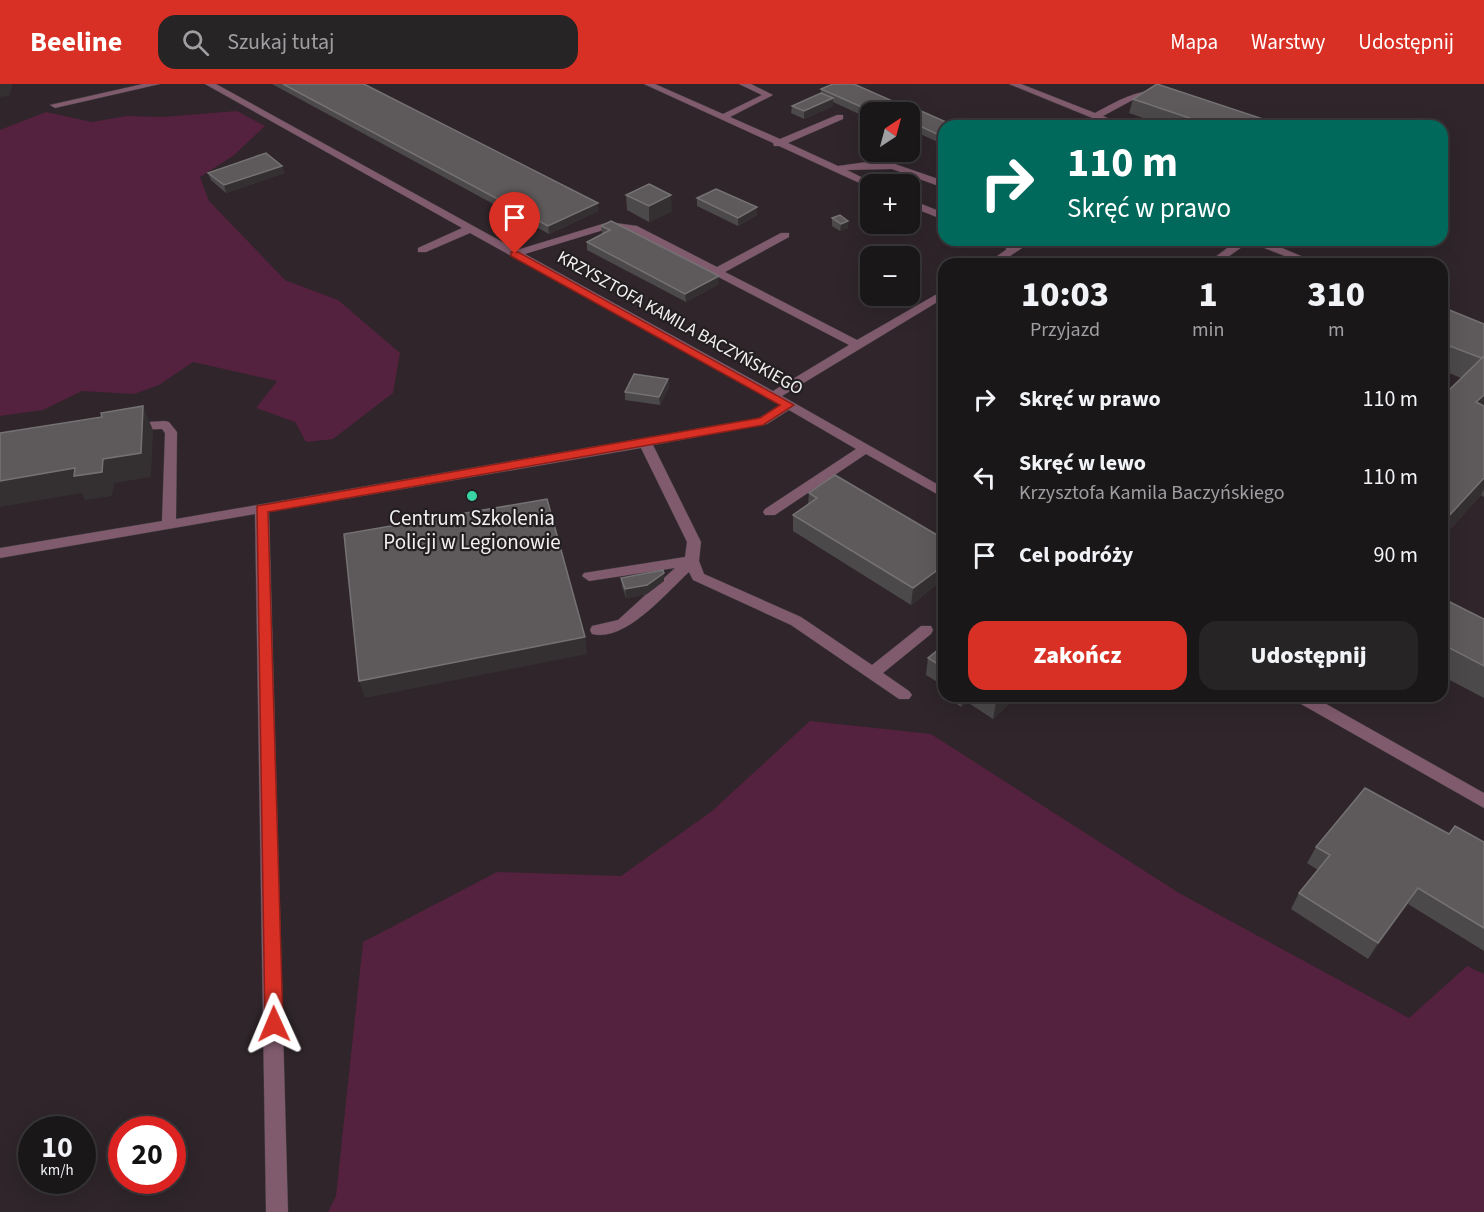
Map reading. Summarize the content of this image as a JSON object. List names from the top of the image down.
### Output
{
  "streets": {
    "lane": ["KRZYSZTOFA KAMILA BACZYŃSKIEGO"]
  },
  "places": ["Centrum Szkolenia Policji w Legionowie"],
  "north": "top right",
  "page": {
    "header": "Beeline",
    "search": "Szukaj tutaj",
    "nav": ["Mapa", "Warstwy", "Udostępnij"],
    "map_buttons": ["+", "−"],
    "turn": ["110 m", "Skręć w prawo"],
    "eta": [
      "10:03",
      "Przyjazd",
      "1",
      "min",
      "310",
      "m"
    ],
    "list": [
      {
        "name": "Skręć w prawo",
        "value": "110 m"
      },
      {
        "name": "Skręć w lewo",
        "note": "Krzysztofa Kamila Baczyńskiego",
        "value": "110 m"
      },
      {
        "name": "Cel podróży",
        "value": "90 m"
      }
    ],
    "buttons": ["Zakończ", "Udostępnij"],
    "speed": "10 km/h",
    "limit": "20"
  }
}
